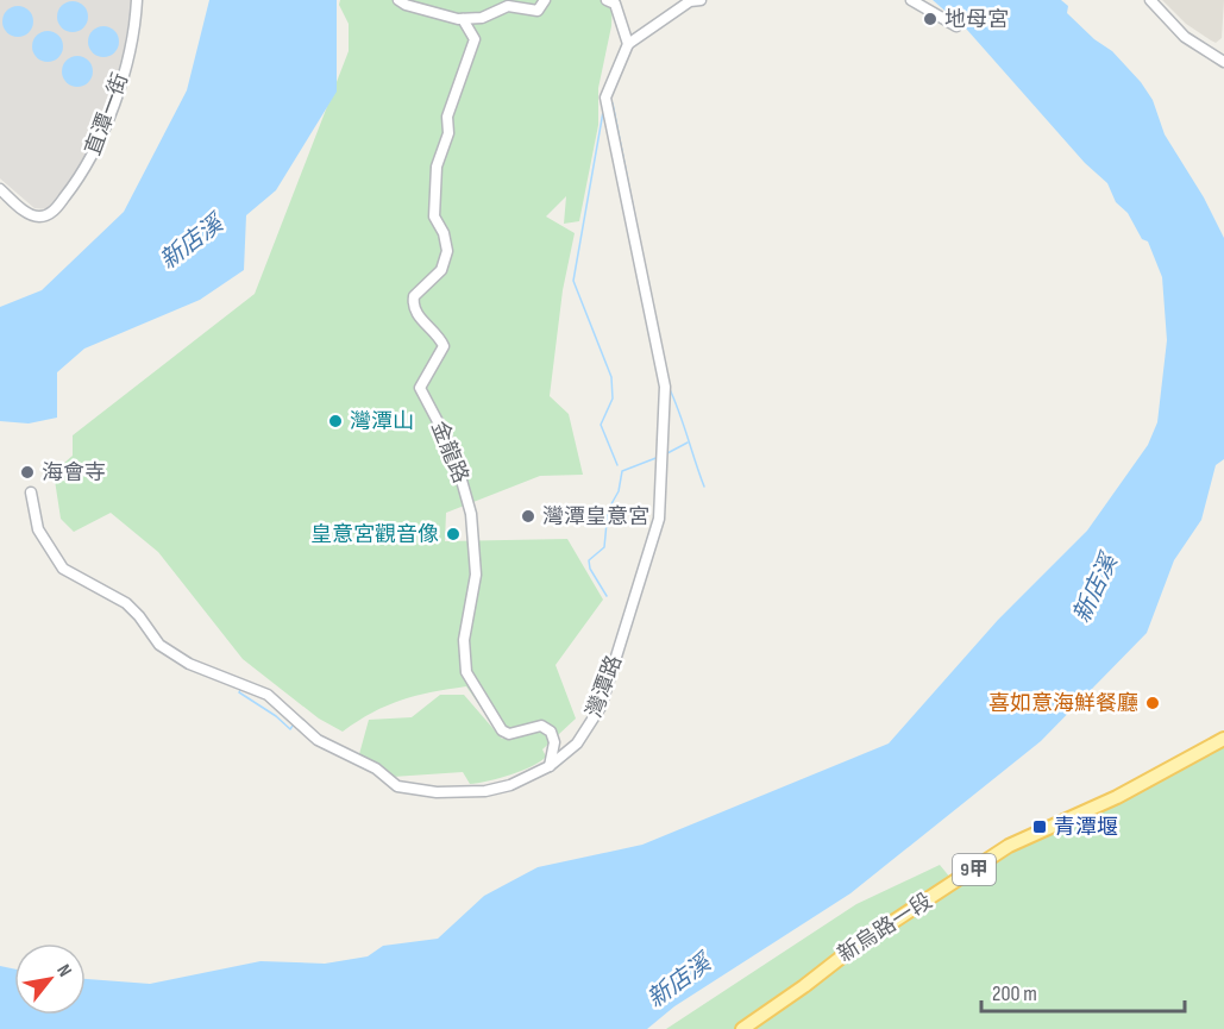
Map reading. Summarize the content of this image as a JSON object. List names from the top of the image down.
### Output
{
  "streets": {
    "main road": ["9甲", "新烏路一段"],
    "street": ["直潭一街", "金龍路", "灣潭路"]
  },
  "crossings": [
    ["金龍路", "灣潭路"]
  ],
  "water": ["新店溪"],
  "places": {
    "other": [
      "地母宮",
      "灣潭山",
      "海會寺",
      "灣潭皇意宮",
      "皇意宮觀音像",
      "喜如意海鮮餐廳"
    ],
    "transit": ["青潭堰"]
  },
  "scale_bar": "200 m",
  "north": "top right"
}
